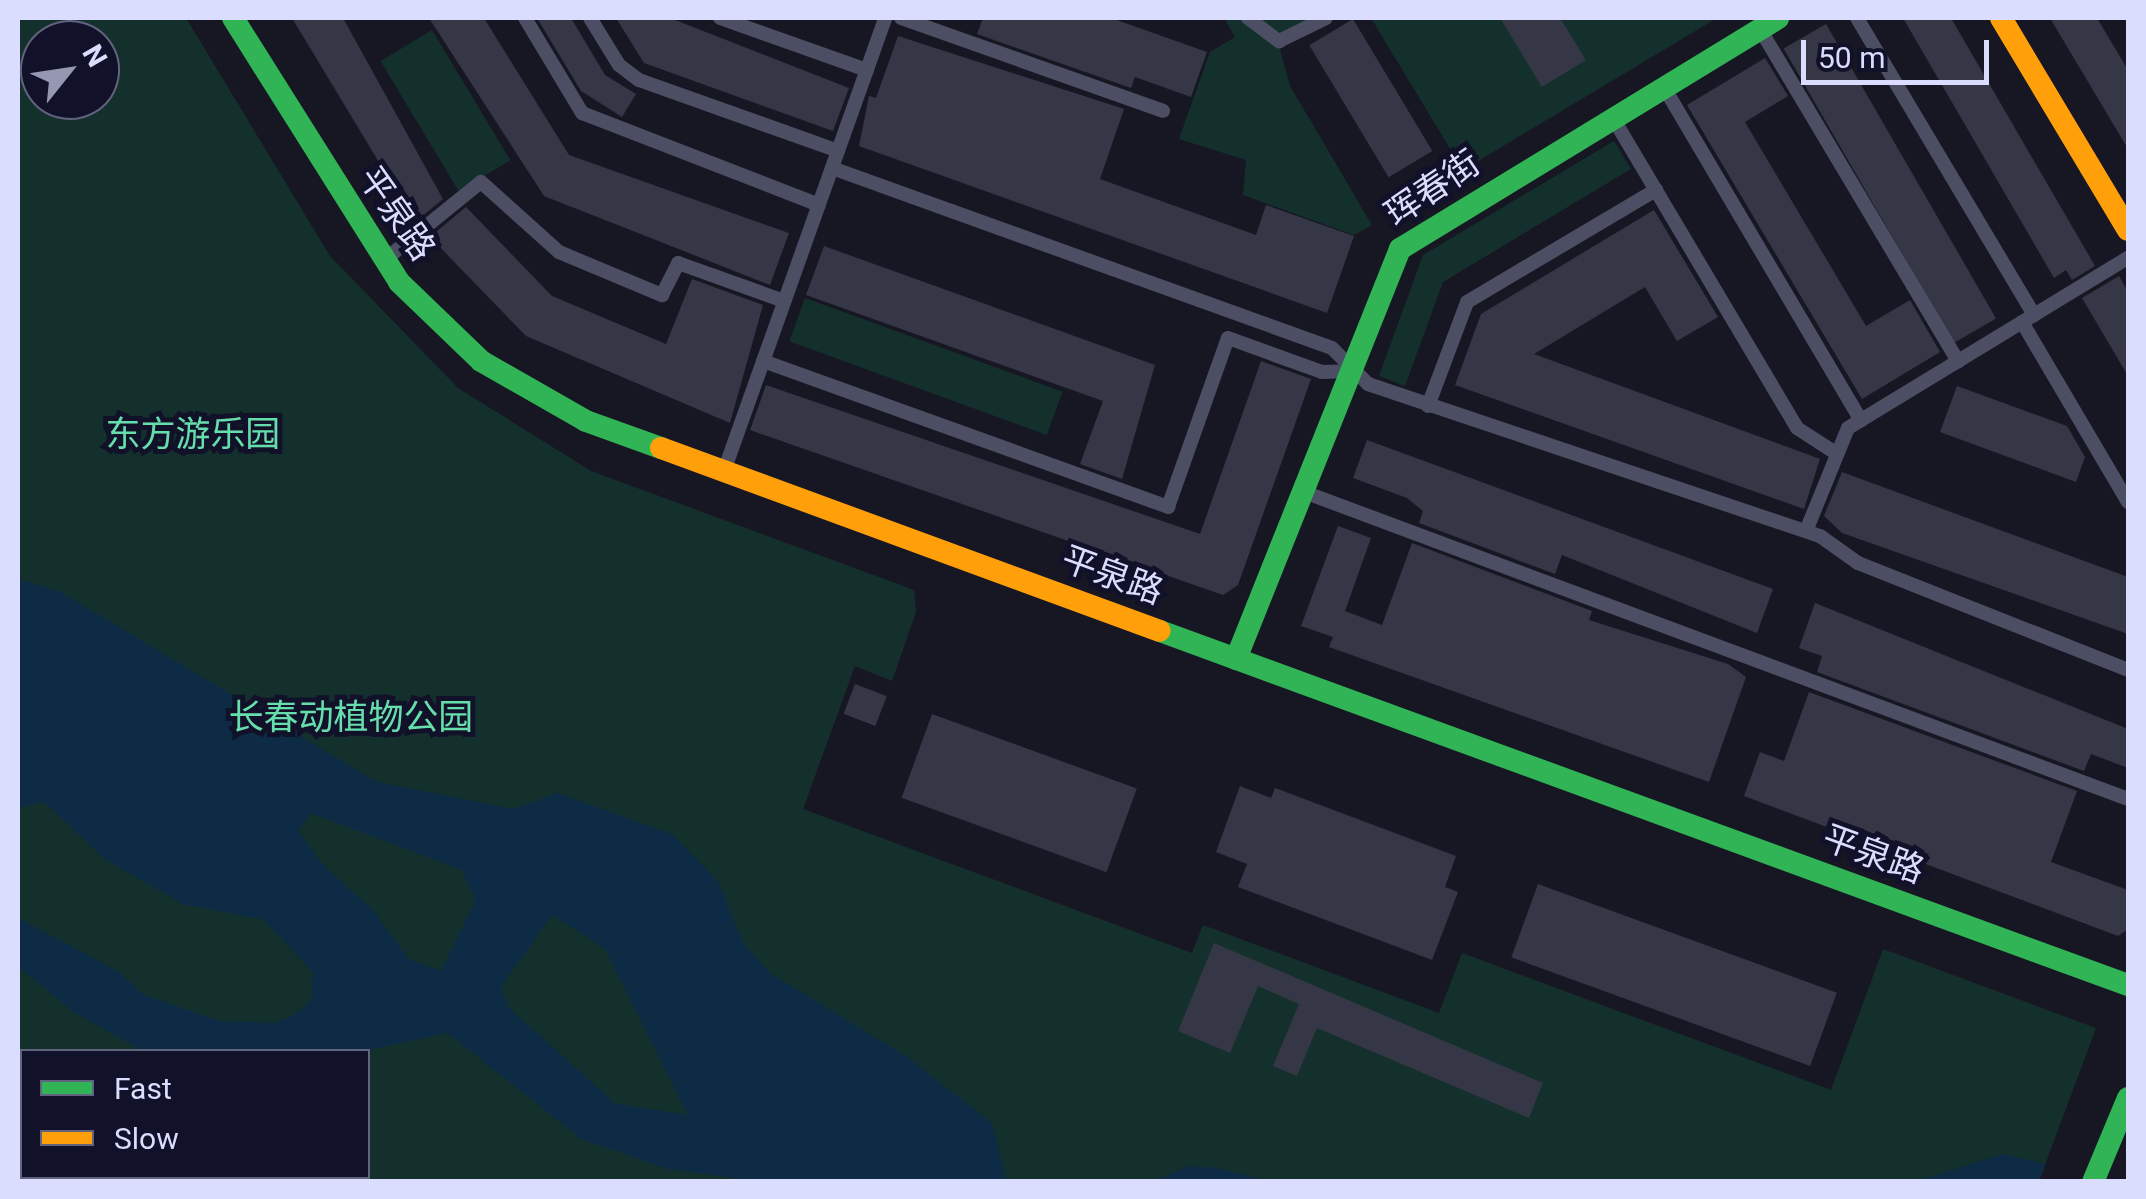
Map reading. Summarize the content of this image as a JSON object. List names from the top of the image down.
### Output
{
  "streets": {
    "street": ["珲春街", "平泉路"]
  },
  "crossings": [
    ["珲春街", "平泉路"]
  ],
  "parks": ["东方游乐园", "长春动植物公园"],
  "legend": ["Fast", "Slow"],
  "scale_bar": "50 m",
  "north": "top right"
}
